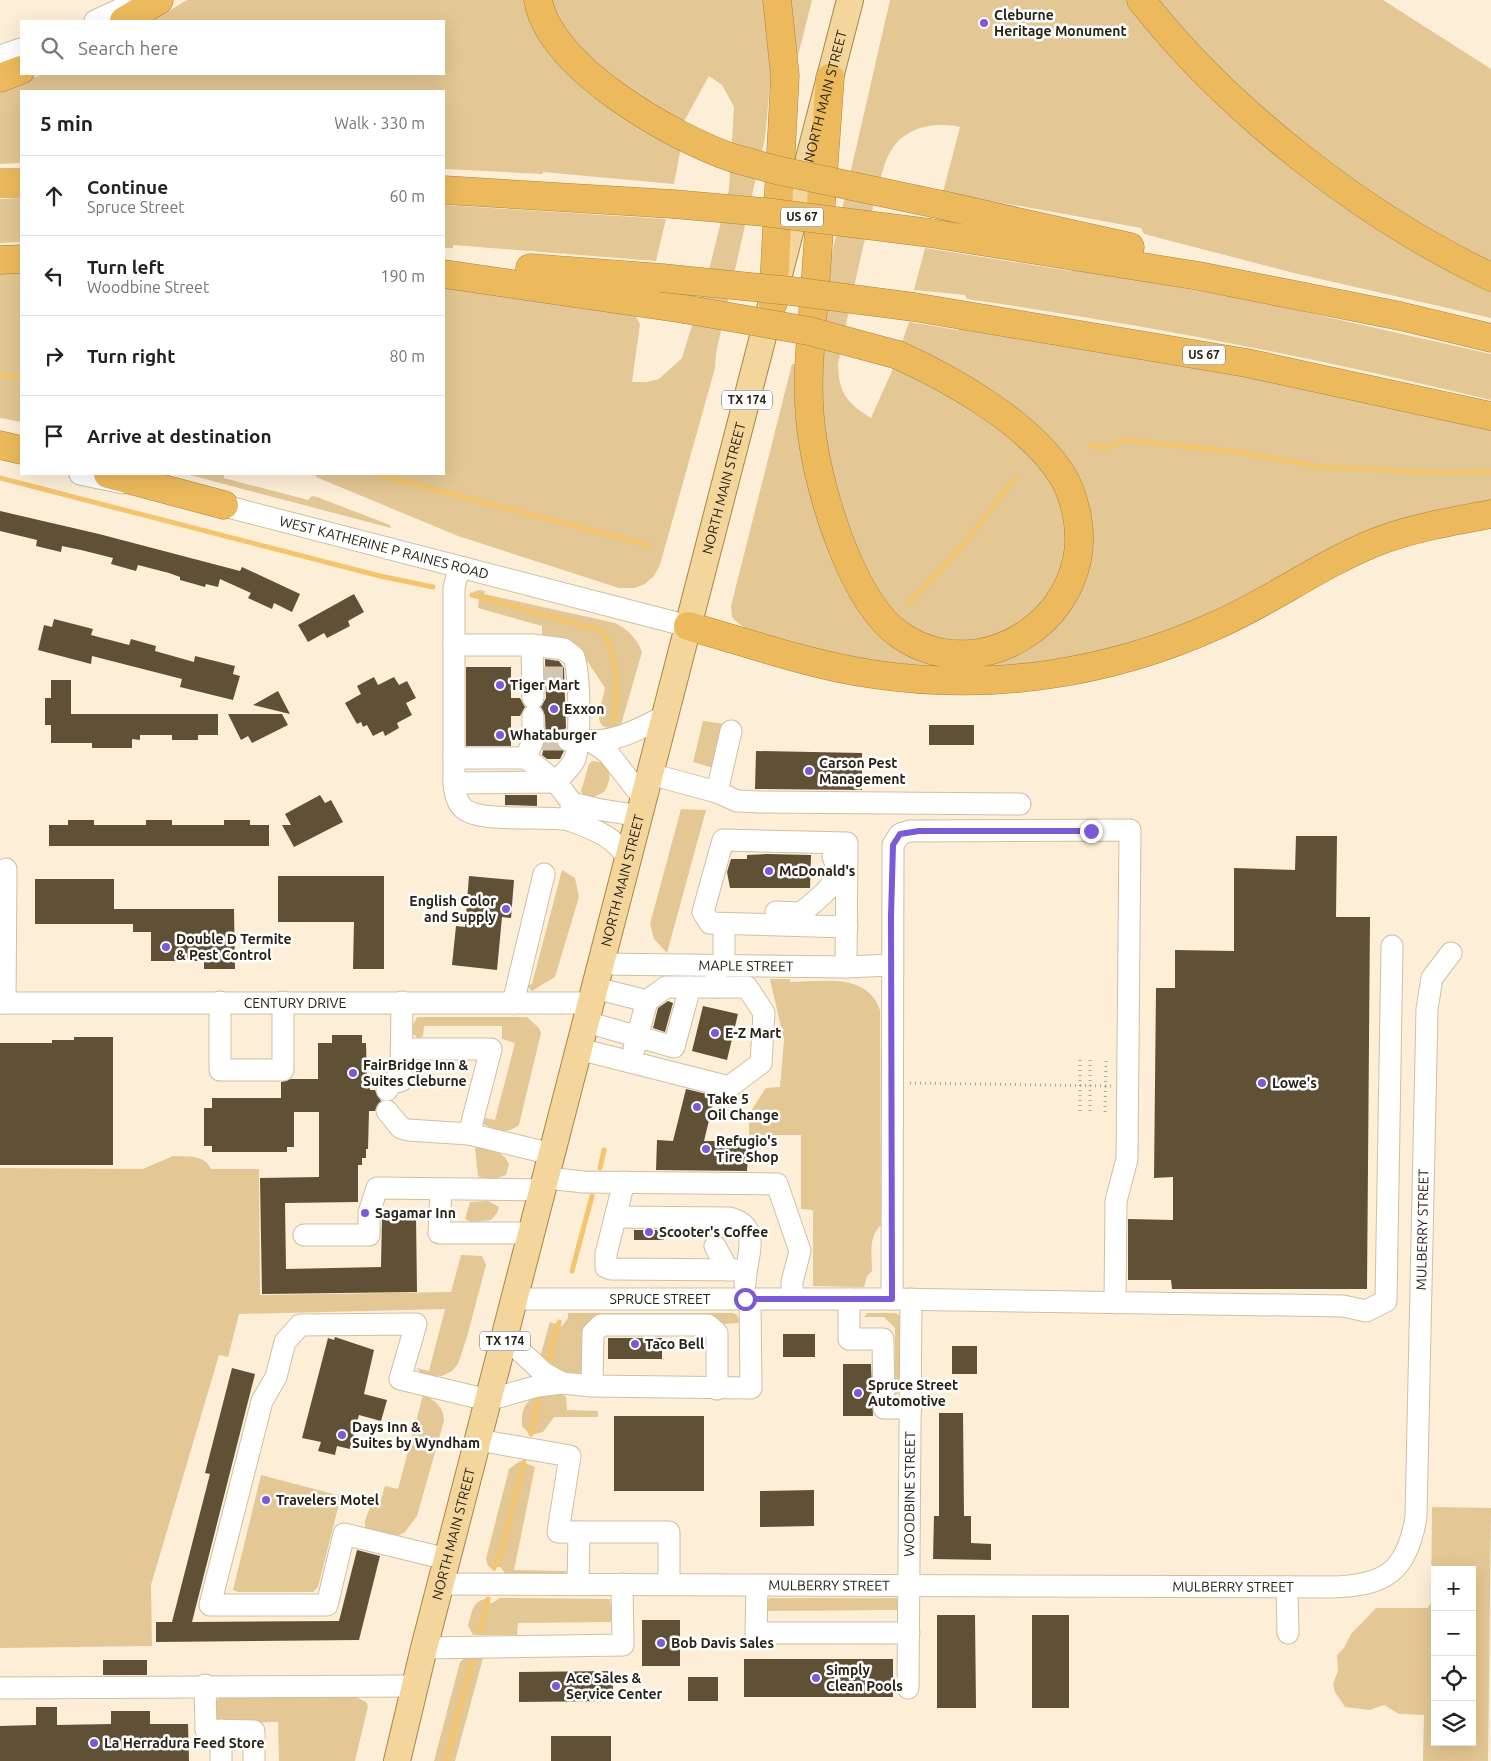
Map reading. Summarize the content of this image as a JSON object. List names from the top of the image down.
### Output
{
  "streets": {
    "highway": ["US 67"],
    "main road": ["NORTH MAIN STREET", "TX 174"],
    "street": [
      "WEST KATHERINE P RAINES ROAD",
      "MAPLE STREET",
      "CENTURY DRIVE",
      "MULBERRY STREET",
      "SPRUCE STREET",
      "WOODBINE STREET"
    ]
  },
  "crossings": [
    ["NORTH MAIN STREET", "WEST KATHERINE P RAINES ROAD"],
    ["NORTH MAIN STREET", "MAPLE STREET"],
    ["NORTH MAIN STREET", "CENTURY DRIVE"],
    ["NORTH MAIN STREET", "MULBERRY STREET"],
    ["NORTH MAIN STREET", "SPRUCE STREET"],
    ["MAPLE STREET", "WOODBINE STREET"],
    ["MULBERRY STREET", "WOODBINE STREET"],
    ["SPRUCE STREET", "WOODBINE STREET"]
  ],
  "places": [
    "Cleburne Heritage Monument",
    "Tiger Mart",
    "Exxon",
    "Whataburger",
    "Carson Pest Management",
    "McDonald's",
    "English Color and Supply",
    "Double D Termite & Pest Control",
    "E-Z Mart",
    "FairBridge Inn & Suites Cleburne",
    "Lowe's",
    "Take 5 Oil Change",
    "Refugio's Tire Shop",
    "Sagamar Inn",
    "Scooter's Coffee",
    "Taco Bell",
    "Spruce Street Automotive",
    "Days Inn & Suites by Wyndham",
    "Travelers Motel",
    "Bob Davis Sales",
    "Simply Clean Pools",
    "Ace Sales & Service Center",
    "La Herradura Feed Store"
  ],
  "page": {
    "search": "Search here",
    "heading": ["5 min", "Walk · 330 m"],
    "list": [
      ["Continue", "Spruce Street", "60 m"],
      ["Turn left", "Woodbine Street", "190 m"],
      ["Turn right", "80 m"],
      "Arrive at destination"
    ],
    "map_buttons": ["+", "−"]
  }
}
